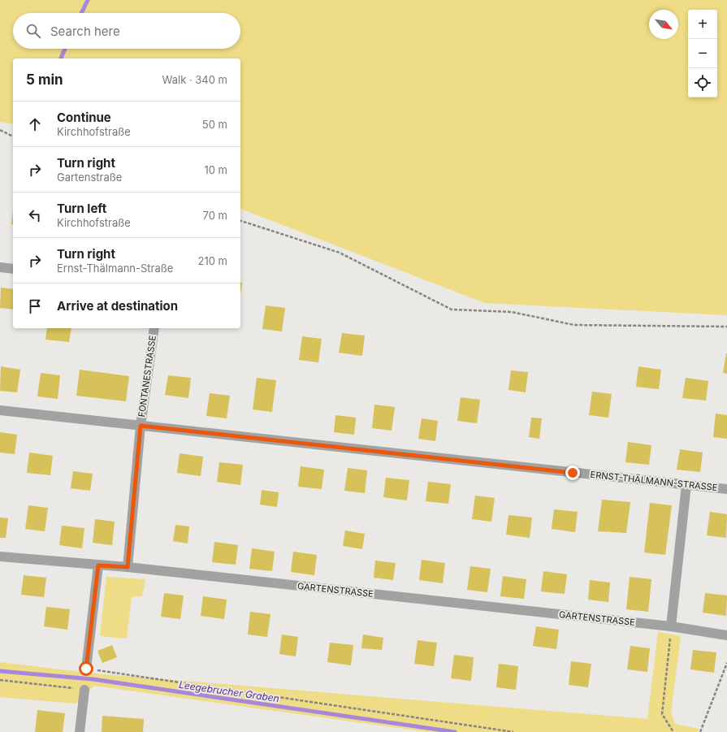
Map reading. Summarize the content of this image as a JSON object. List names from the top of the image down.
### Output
{
  "streets": {
    "street": ["FONTANESTRASSE", "ERNST-THÄLMANN-STRASSE", "GARTENSTRASSE"]
  },
  "crossings": [
    ["FONTANESTRASSE", "ERNST-THÄLMANN-STRASSE"],
    ["FONTANESTRASSE", "GARTENSTRASSE"]
  ],
  "water": ["Leegebrucher Graben"],
  "north": "bottom right",
  "page": {
    "map_buttons": ["+", "−"],
    "search": "Search here",
    "heading": ["5 min", "Walk · 340 m"],
    "list": [
      ["Continue", "Kirchhofstraße", "50 m"],
      ["Turn right", "Gartenstraße", "10 m"],
      ["Turn left", "Kirchhofstraße", "70 m"],
      ["Turn right", "Ernst-Thälmann-Straße", "210 m"],
      "Arrive at destination"
    ]
  }
}
